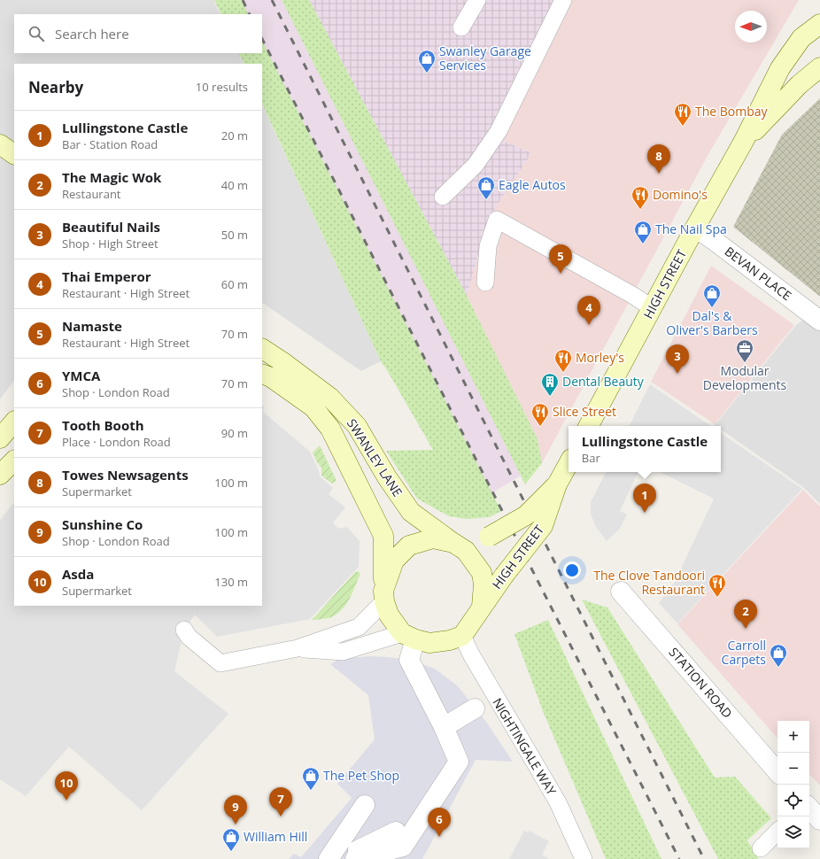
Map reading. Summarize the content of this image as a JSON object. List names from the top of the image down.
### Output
{
  "streets": {
    "main road": ["HIGH STREET", "SWANLEY LANE"],
    "street": ["BEVAN PLACE", "STATION ROAD"],
    "lane": ["NIGHTINGALE WAY"]
  },
  "crossings": [
    ["BEVAN PLACE", "HIGH STREET"],
    ["HIGH STREET", "SWANLEY LANE"],
    ["HIGH STREET", "NIGHTINGALE WAY"],
    ["SWANLEY LANE", "NIGHTINGALE WAY"]
  ],
  "places": {
    "shop": [
      "Swanley Garage Services",
      "Eagle Autos",
      "The Nail Spa",
      "Dal's & Oliver's Barbers",
      "Carroll Carpets",
      "The Pet Shop",
      "William Hill"
    ],
    "restaurant": [
      "The Bombay",
      "Domino's",
      "Morley's",
      "Slice Street",
      "The Clove Tandoori Restaurant"
    ],
    "office": ["Modular Developments"],
    "building": ["Dental Beauty"]
  },
  "north": "left",
  "page": {
    "search": "Search here",
    "heading": ["Nearby", "10 results"],
    "list": [
      {
        "mark": "1",
        "name": "Lullingstone Castle",
        "note": "Bar · Station Road",
        "value": "20 m"
      },
      {
        "mark": "2",
        "name": "The Magic Wok",
        "note": "Restaurant",
        "value": "40 m"
      },
      {
        "mark": "3",
        "name": "Beautiful Nails",
        "note": "Shop · High Street",
        "value": "50 m"
      },
      {
        "mark": "4",
        "name": "Thai Emperor",
        "note": "Restaurant · High Street",
        "value": "60 m"
      },
      {
        "mark": "5",
        "name": "Namaste",
        "note": "Restaurant · High Street",
        "value": "70 m"
      },
      {
        "mark": "6",
        "name": "YMCA",
        "note": "Shop · London Road",
        "value": "70 m"
      },
      {
        "mark": "7",
        "name": "Tooth Booth",
        "note": "Place · London Road",
        "value": "90 m"
      },
      {
        "mark": "8",
        "name": "Towes Newsagents",
        "note": "Supermarket",
        "value": "100 m"
      },
      {
        "mark": "9",
        "name": "Sunshine Co",
        "note": "Shop · London Road",
        "value": "100 m"
      },
      {
        "mark": "10",
        "name": "Asda",
        "note": "Supermarket",
        "value": "130 m"
      }
    ],
    "pins": [
      "8",
      "5",
      "4",
      "3",
      "1",
      "2",
      "10",
      "7",
      "9",
      "6"
    ],
    "popup": ["Lullingstone Castle", "Bar"],
    "map_buttons": ["+", "−"]
  }
}
